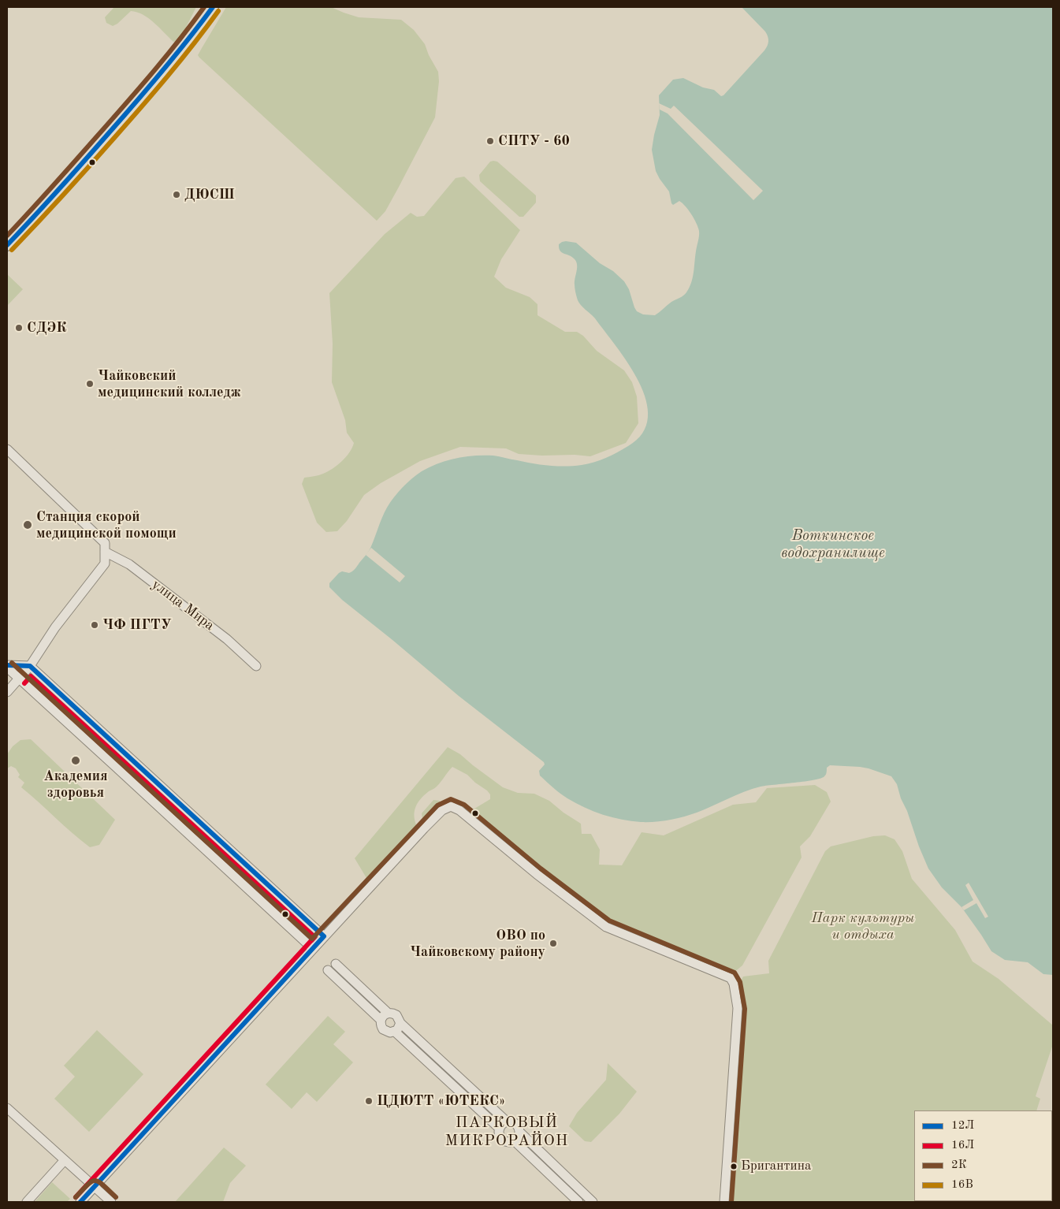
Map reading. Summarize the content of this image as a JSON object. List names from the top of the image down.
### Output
{
  "streets": {
    "street": ["улица Мира"]
  },
  "districts": ["ПАРКОВЫЙ МИКРОРАЙОН"],
  "water": ["Воткинское водохранилище"],
  "parks": ["Парк культуры и отдыха"],
  "places": [
    "СПТУ - 60",
    "ДЮСШ",
    "СДЭК",
    "Чайковский медицинский колледж",
    "Станция скорой медицинской помощи",
    "ЧФ ПГТУ",
    "Академия здоровья",
    "ОВО по Чайковскому району",
    "ЦДЮТТ «ЮТЕКС»",
    "Бригантина"
  ],
  "lines": [
    "transit line 12Л",
    "transit line 2К",
    "transit line 16В",
    "transit line 16Л"
  ],
  "legend": [
    "12Л",
    "16Л",
    "2К",
    "16В"
  ]
}
